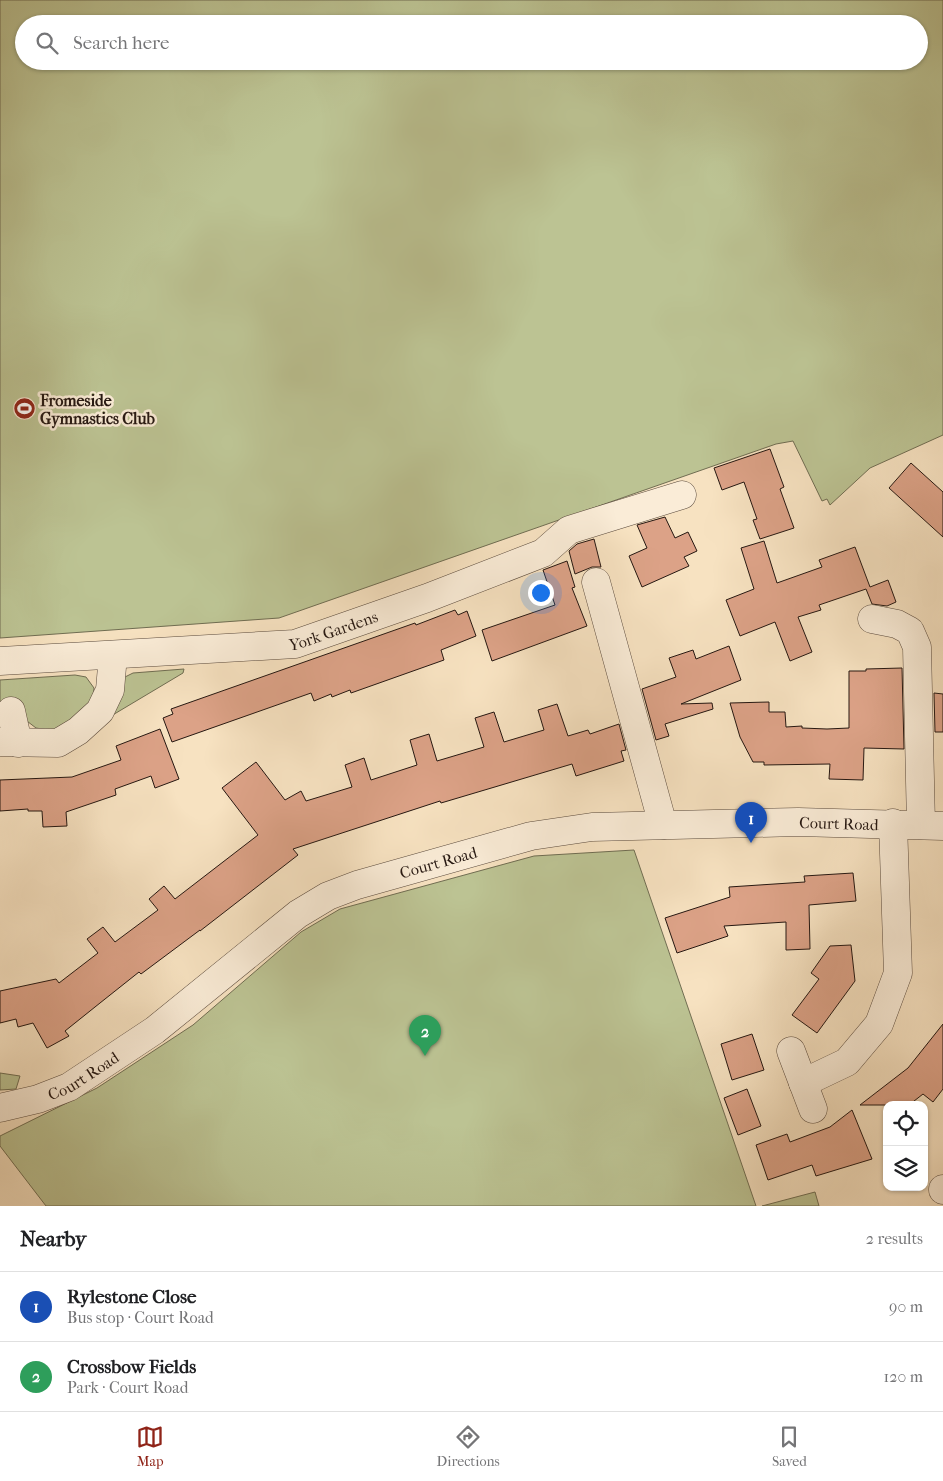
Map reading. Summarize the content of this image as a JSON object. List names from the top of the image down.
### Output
{
  "streets": {
    "street": ["York Gardens", "Court Road"]
  },
  "places": {
    "sports": ["Fromeside Gymnastics Club"]
  },
  "page": {
    "search": "Search here",
    "pins": ["1", "2"],
    "heading": ["Nearby", "2 results"],
    "list": [
      {
        "mark": "1",
        "name": "Rylestone Close",
        "note": "Bus stop · Court Road",
        "value": "90 m"
      },
      {
        "mark": "2",
        "name": "Crossbow Fields",
        "note": "Park · Court Road",
        "value": "120 m"
      }
    ],
    "nav": ["Map", "Directions", "Saved"]
  }
}
